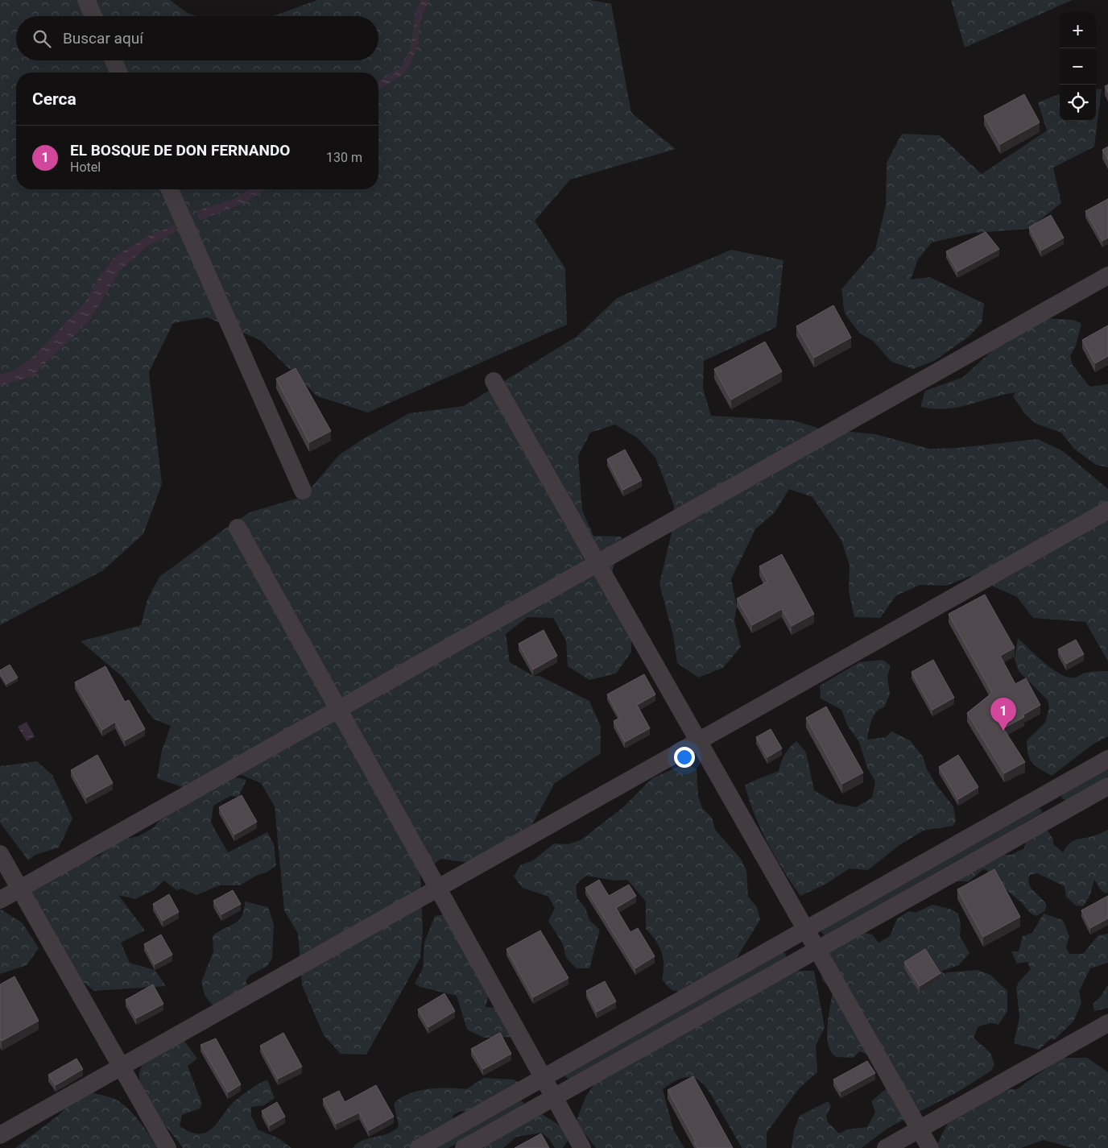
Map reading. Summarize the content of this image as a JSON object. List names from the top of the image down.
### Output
{
  "page": {
    "map_buttons": ["+", "−"],
    "search": "Buscar aquí",
    "heading": "Cerca",
    "list": [
      {
        "mark": "1",
        "name": "EL BOSQUE DE DON FERNANDO",
        "note": "Hotel",
        "value": "130 m"
      }
    ],
    "pins": "1"
  }
}
